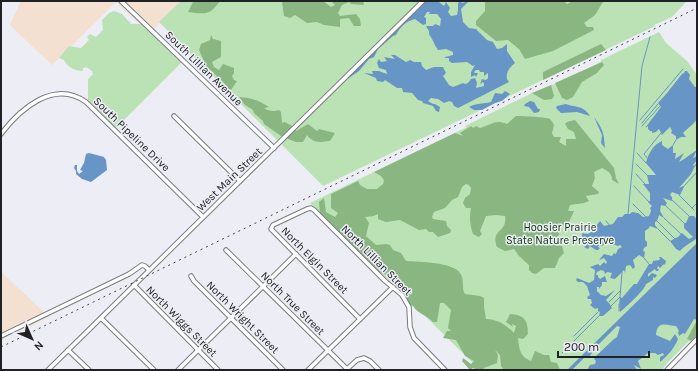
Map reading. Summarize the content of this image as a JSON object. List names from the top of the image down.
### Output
{
  "streets": {
    "street": [
      "South Lillian Avenue",
      "South Pipeline Drive",
      "West Main Street",
      "North Elgin Street",
      "North Lillian Street",
      "North True Street",
      "North Wright Street",
      "North Wiggs Street"
    ]
  },
  "crossings": [
    ["South Lillian Avenue", "West Main Street"],
    ["South Pipeline Drive", "West Main Street"],
    ["West Main Street", "North Wiggs Street"],
    ["North Elgin Street", "North Lillian Street"]
  ],
  "parks": ["Hoosier Prairie State Nature Preserve"],
  "scale_bar": "200 m",
  "north": "bottom right"
}
